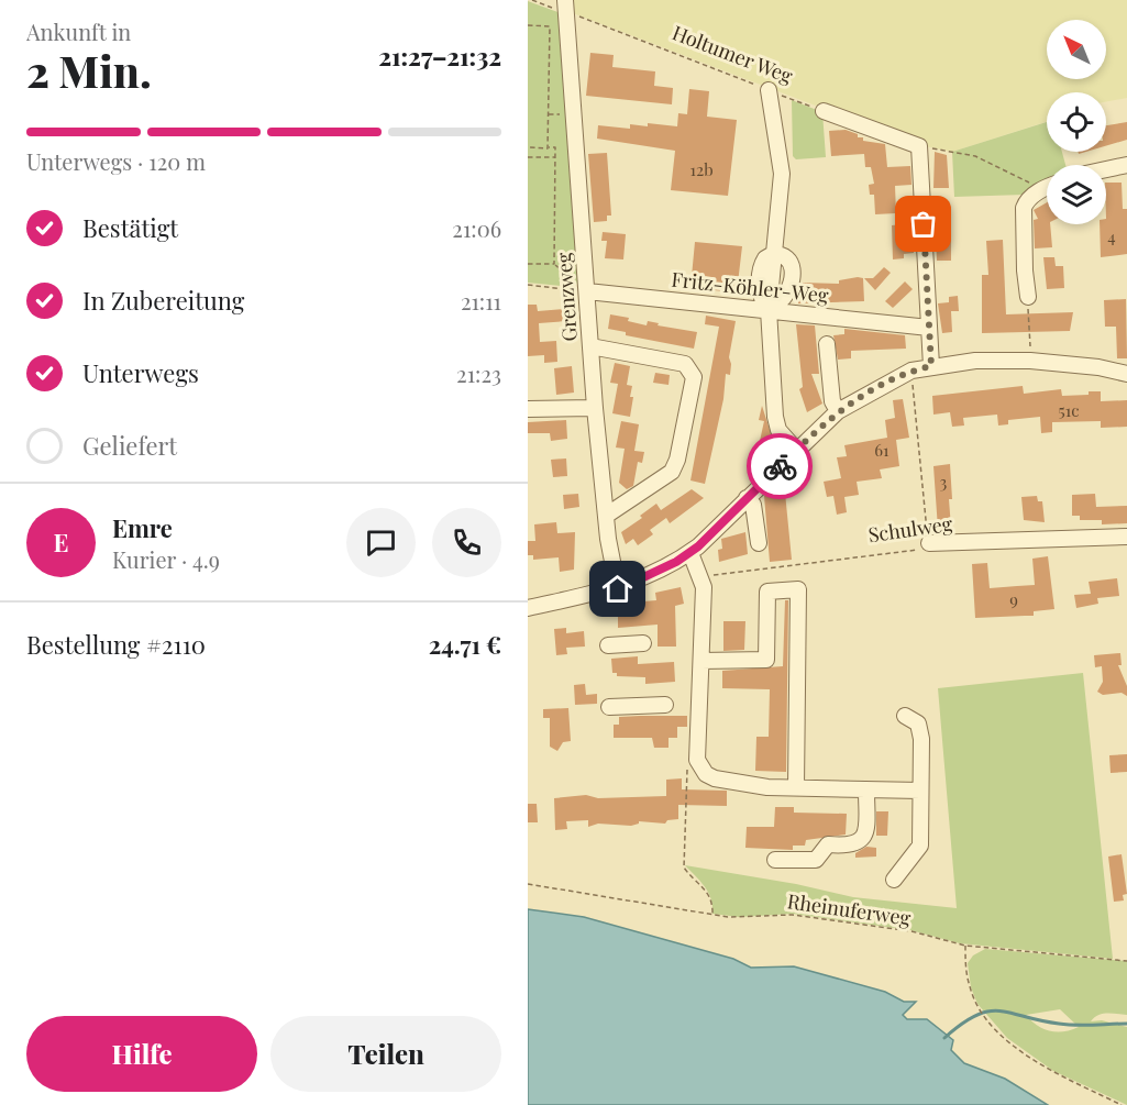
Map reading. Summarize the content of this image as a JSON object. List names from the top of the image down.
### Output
{
  "streets": {
    "street": ["Fritz-Köhler-Weg", "Grenzweg", "Schulweg"],
    "path": ["Holtumer Weg", "Rheinuferweg"]
  },
  "crossings": [
    ["Holtumer Weg", "Grenzweg"],
    ["Fritz-Köhler-Weg", "Grenzweg"]
  ],
  "house_numbers": [
    "12b",
    "4",
    "51c",
    "61",
    "3",
    "9"
  ],
  "north": "top left",
  "page": {
    "heading": ["2 Min.", "Ankunft in", "21:27–21:32"],
    "panel": [
      "Emre",
      "Kurier · 4.9",
      "Bestellung #2110",
      "24.71 €"
    ],
    "bar": "Unterwegs · 120 m",
    "list": [
      ["Bestätigt", "21:06"],
      ["In Zubereitung", "21:11"],
      ["Unterwegs", "21:23"],
      "Geliefert"
    ],
    "round": "E",
    "buttons": ["Hilfe", "Teilen"]
  }
}
